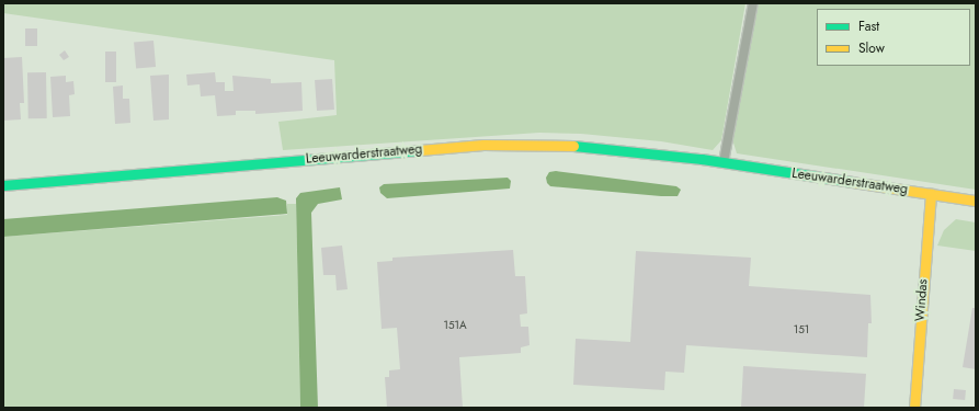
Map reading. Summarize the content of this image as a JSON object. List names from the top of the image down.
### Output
{
  "streets": {
    "street": ["Leeuwarderstraatweg", "Windas"]
  },
  "crossings": [
    ["Leeuwarderstraatweg", "Windas"]
  ],
  "house_numbers": ["151A", "151"],
  "legend": ["Fast", "Slow"]
}
